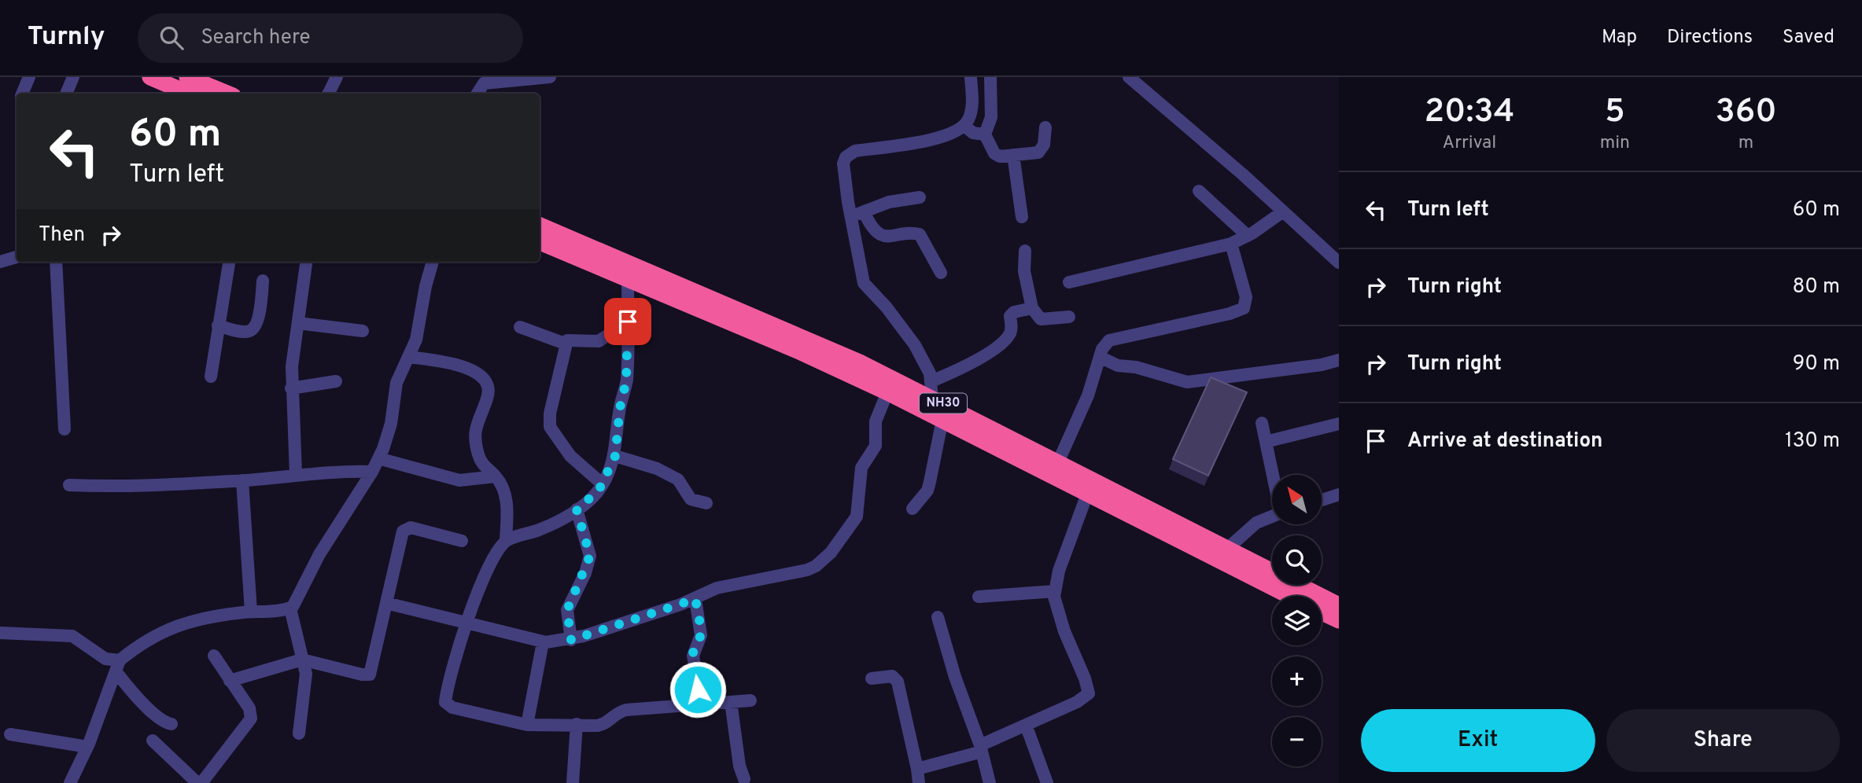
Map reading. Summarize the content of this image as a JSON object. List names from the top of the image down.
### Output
{
  "streets": {
    "highway": ["NH30"]
  },
  "north": "top left",
  "page": {
    "header": "Turnly",
    "search": "Search here",
    "nav": ["Map", "Directions", "Saved"],
    "eta": [
      "20:34",
      "Arrival",
      "5",
      "min",
      "360",
      "m"
    ],
    "turn": ["60 m", "Turn left"],
    "list": [
      {
        "name": "Turn left",
        "value": "60 m"
      },
      {
        "name": "Turn right",
        "value": "80 m"
      },
      {
        "name": "Turn right",
        "value": "90 m"
      },
      {
        "name": "Arrive at destination",
        "value": "130 m"
      }
    ],
    "then": "Then",
    "map_buttons": ["+", "−"],
    "buttons": ["Exit", "Share"]
  }
}
